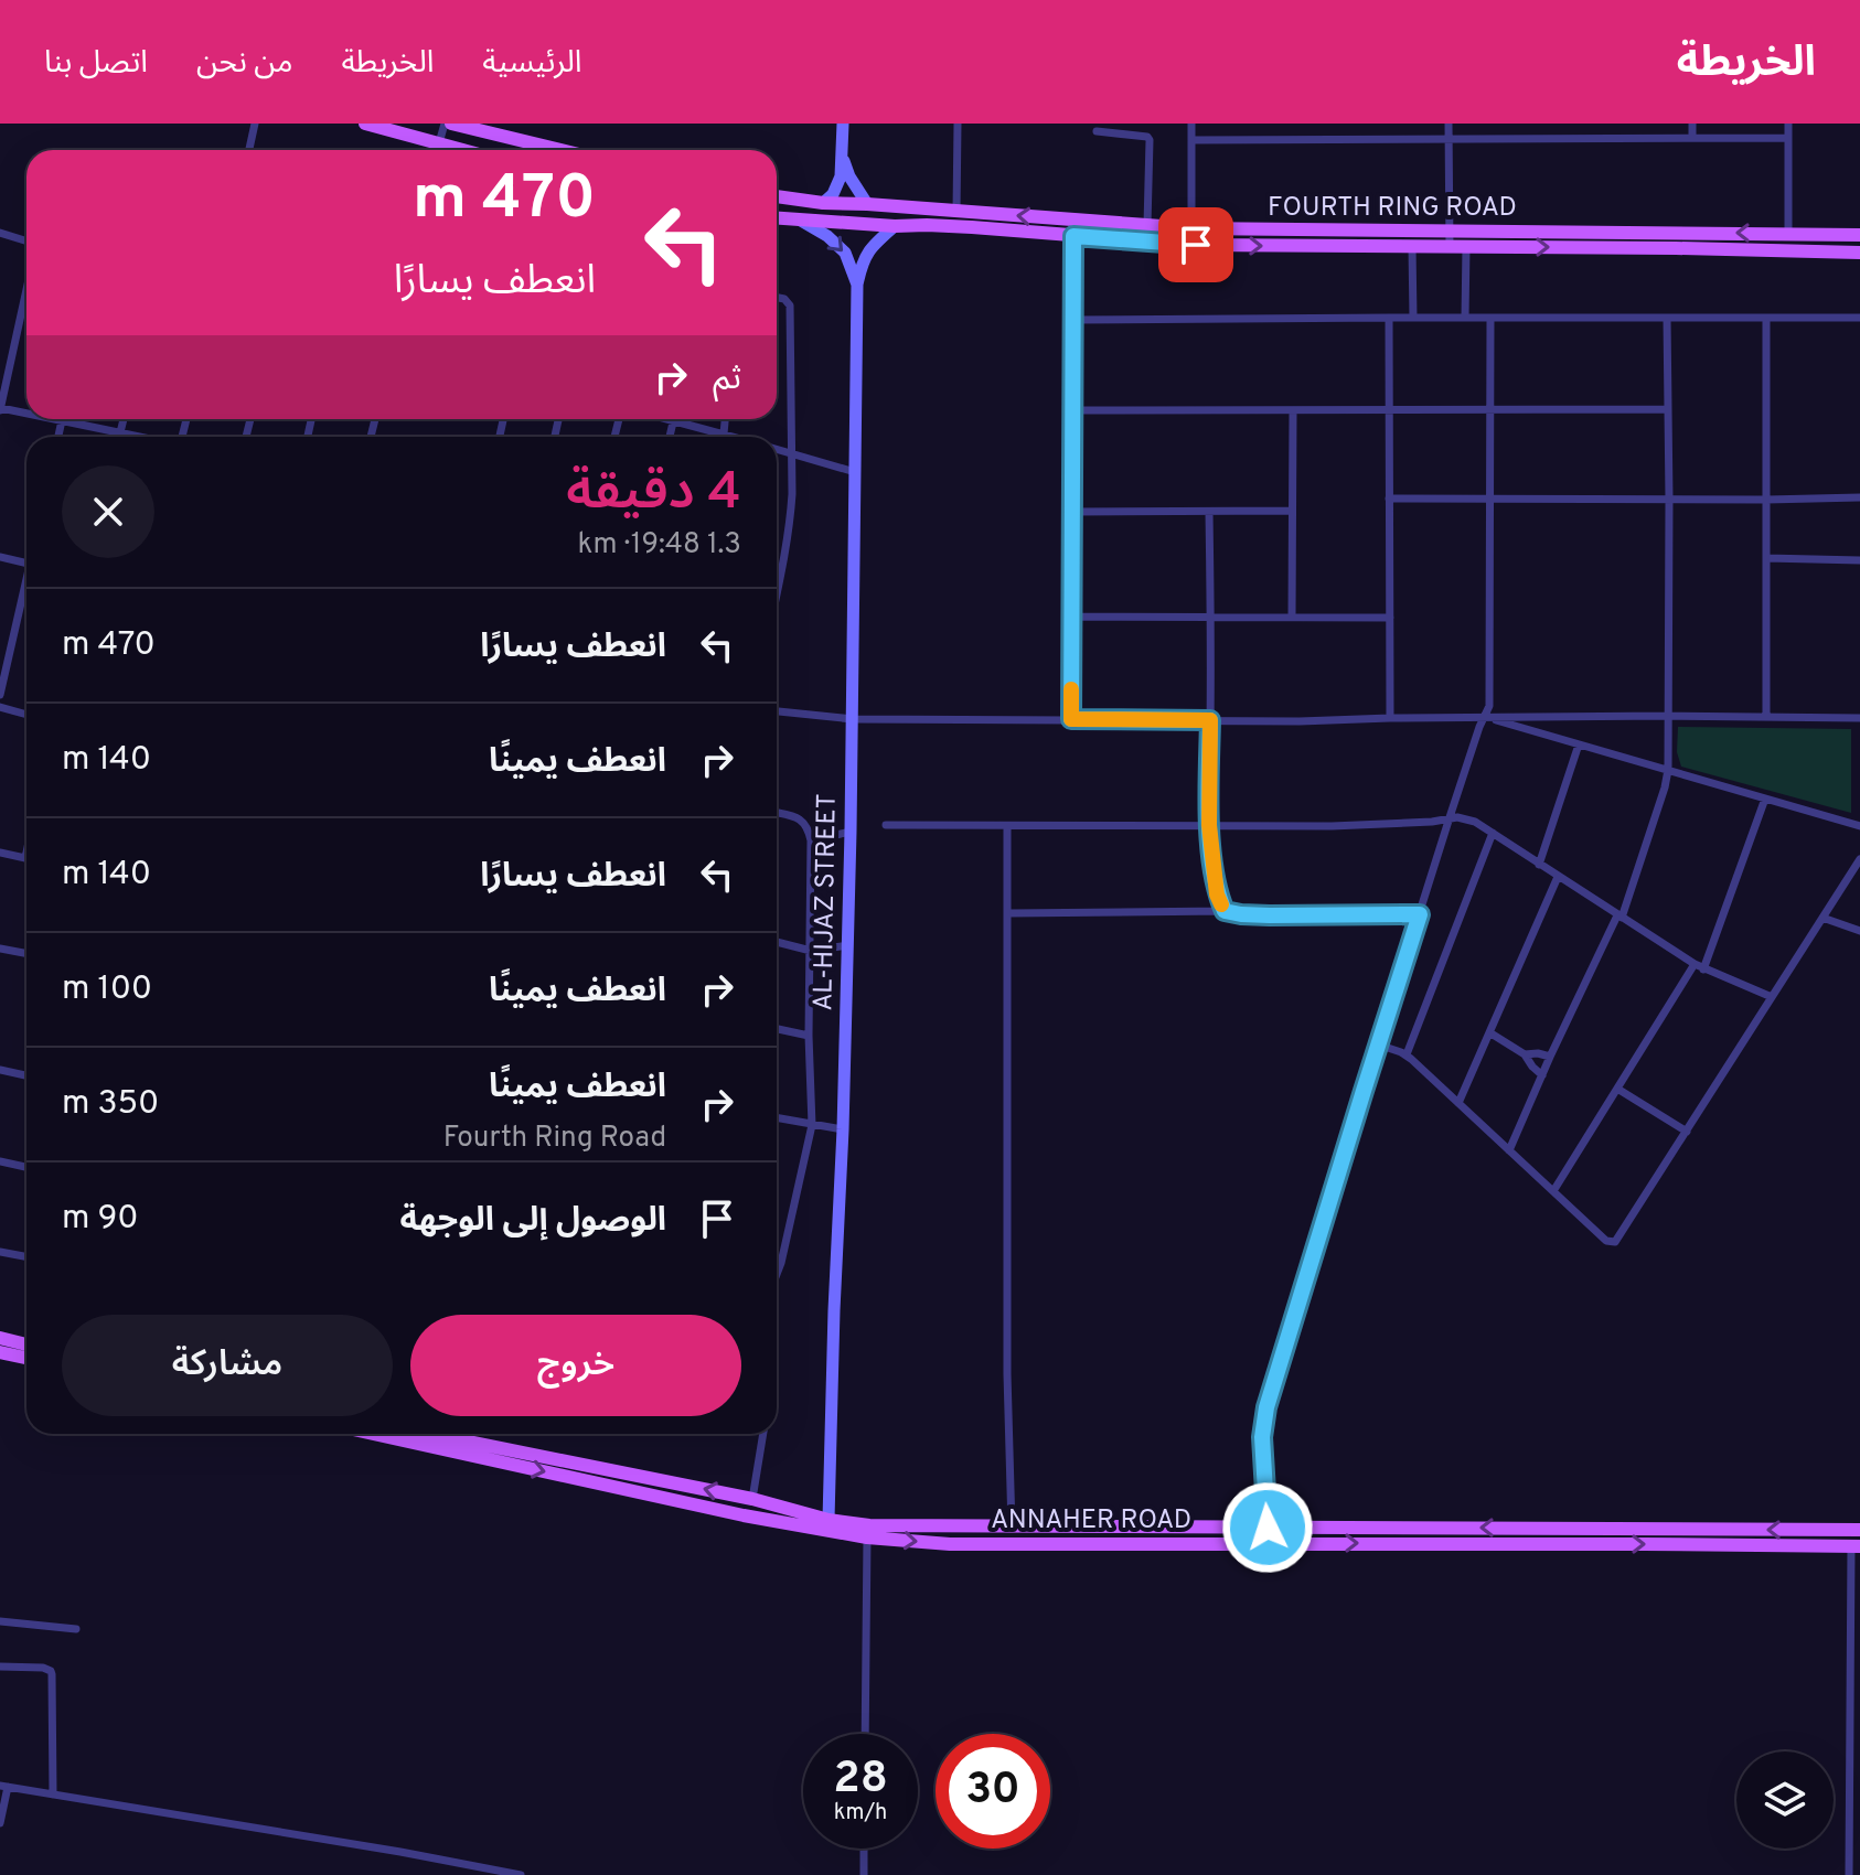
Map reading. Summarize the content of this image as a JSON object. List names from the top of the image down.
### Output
{
  "streets": {
    "main road": ["FOURTH RING ROAD", "AL-HIJAZ STREET", "ANNAHER ROAD"]
  },
  "crossings": [
    ["FOURTH RING ROAD", "AL-HIJAZ STREET"],
    ["AL-HIJAZ STREET", "ANNAHER ROAD"]
  ],
  "page": {
    "header": "الخريطة",
    "nav": [
      "الرئيسية",
      "الخريطة",
      "من نحن",
      "اتصل بنا"
    ],
    "turn": ["470 m", "انعطف يسارًا"],
    "then": "ثم",
    "heading": ["4 دقيقة", "1.3 km · 19:48"],
    "list": [
      {
        "name": "انعطف يسارًا",
        "value": "470 m"
      },
      {
        "name": "انعطف يمينًا",
        "value": "140 m"
      },
      {
        "name": "انعطف يسارًا",
        "value": "140 m"
      },
      {
        "name": "انعطف يمينًا",
        "value": "100 m"
      },
      {
        "name": "انعطف يمينًا",
        "note": "Fourth Ring Road",
        "value": "350 m"
      },
      {
        "name": "الوصول إلى الوجهة",
        "value": "90 m"
      }
    ],
    "buttons": ["خروج", "مشاركة"],
    "speed": "28 km/h",
    "limit": "30"
  }
}
